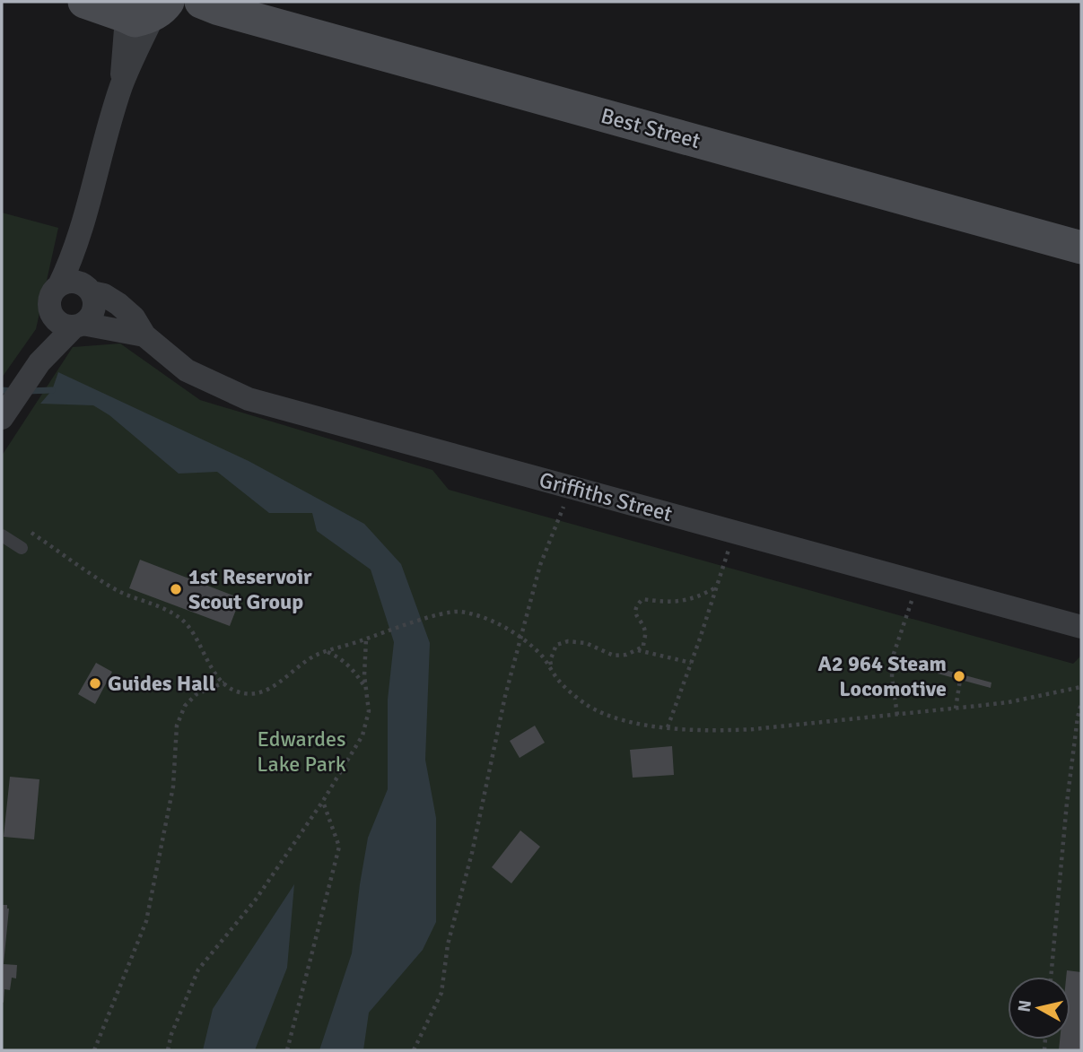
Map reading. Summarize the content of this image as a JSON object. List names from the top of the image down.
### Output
{
  "streets": {
    "street": ["Best Street", "Griffiths Street"]
  },
  "parks": ["Edwardes Lake Park"],
  "places": ["1st Reservoir Scout Group", "A2 964 Steam Locomotive", "Guides Hall"],
  "north": "left"
}
